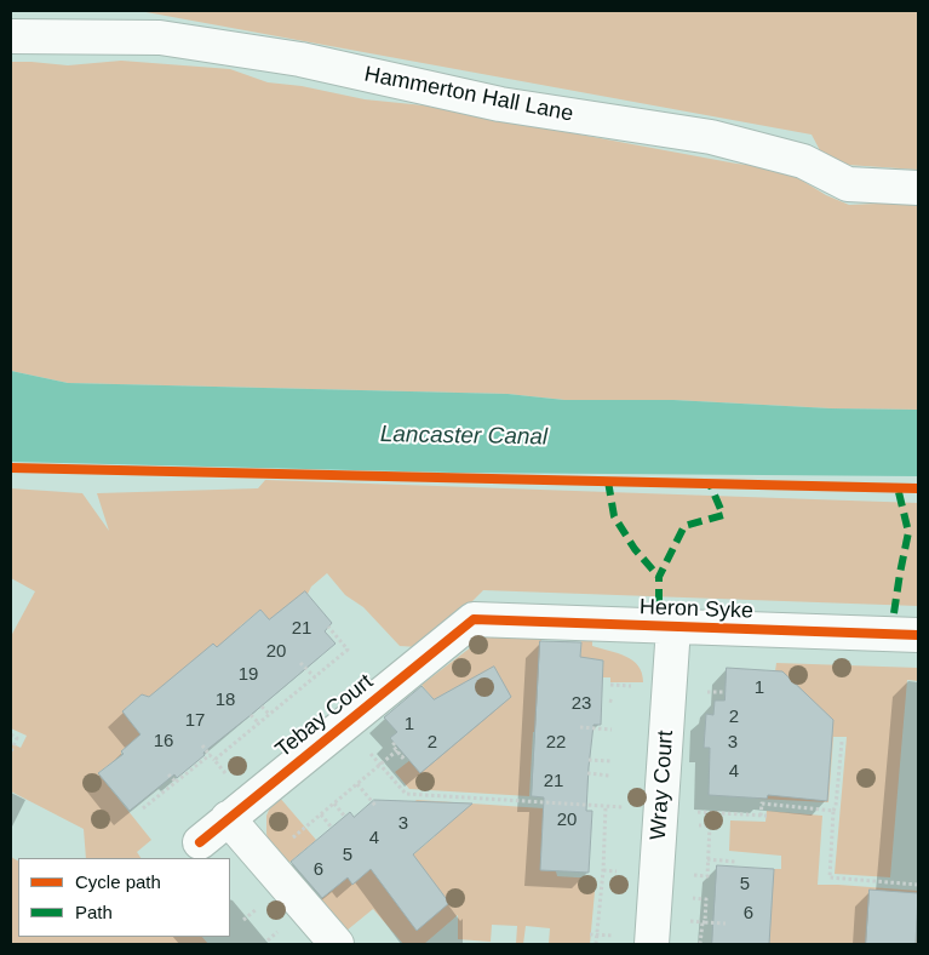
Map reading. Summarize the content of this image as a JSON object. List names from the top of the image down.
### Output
{
  "streets": {
    "street": [
      "Hammerton Hall Lane",
      "Heron Syke",
      "Tebay Court",
      "Wray Court"
    ]
  },
  "crossings": [
    ["Heron Syke", "Tebay Court"],
    ["Heron Syke", "Wray Court"]
  ],
  "water": ["Lancaster Canal"],
  "house_numbers": [
    "21",
    "20",
    "19",
    "1",
    "18",
    "23",
    "2",
    "17",
    "1",
    "16",
    "2",
    "22",
    "3",
    "4",
    "21",
    "20",
    "3",
    "4",
    "5",
    "6",
    "5",
    "6"
  ],
  "legend": ["Cycle path", "Path"]
}
